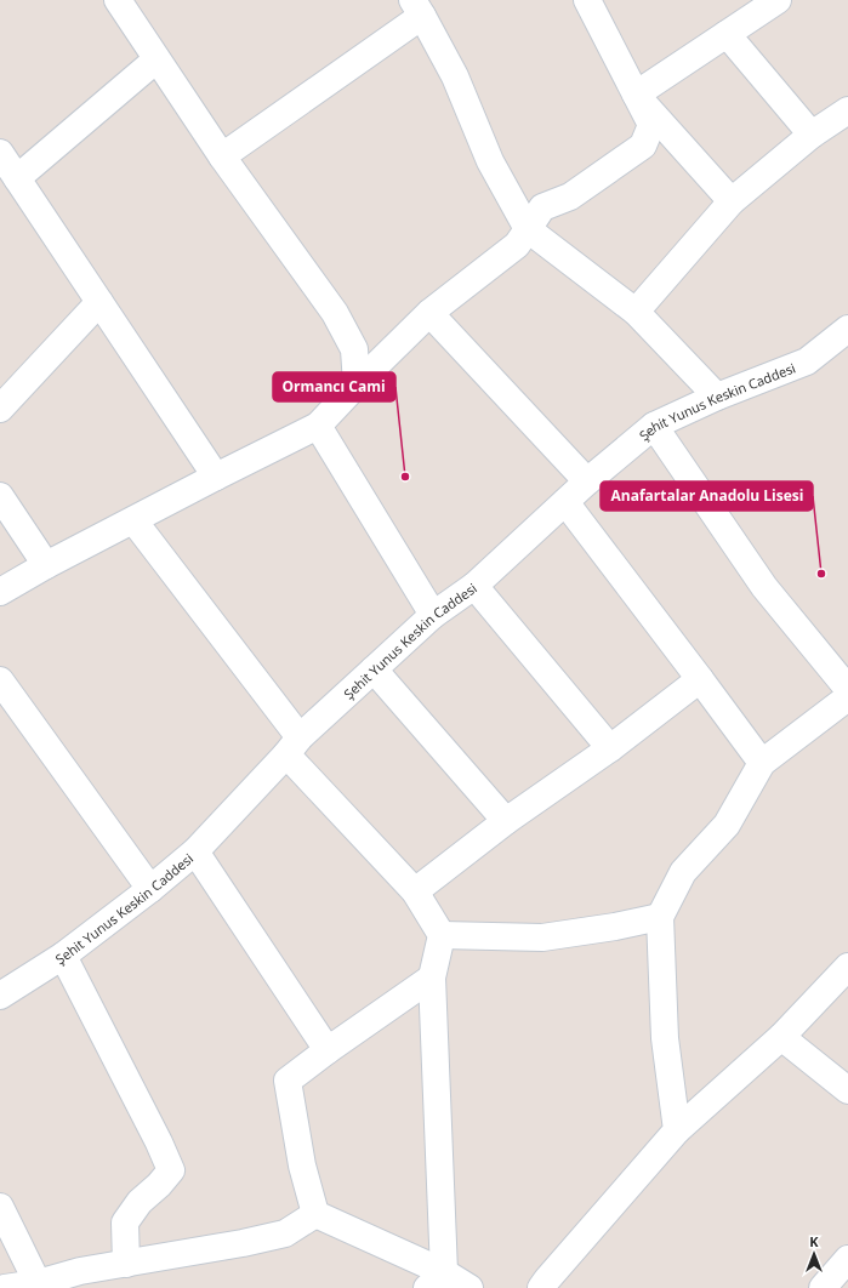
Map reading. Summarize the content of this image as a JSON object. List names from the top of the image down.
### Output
{
  "streets": {
    "street": ["Şehit Yunus Keskin Caddesi"]
  },
  "places": ["Ormancı Cami", "Anafartalar Anadolu Lisesi"],
  "north": "top"
}
